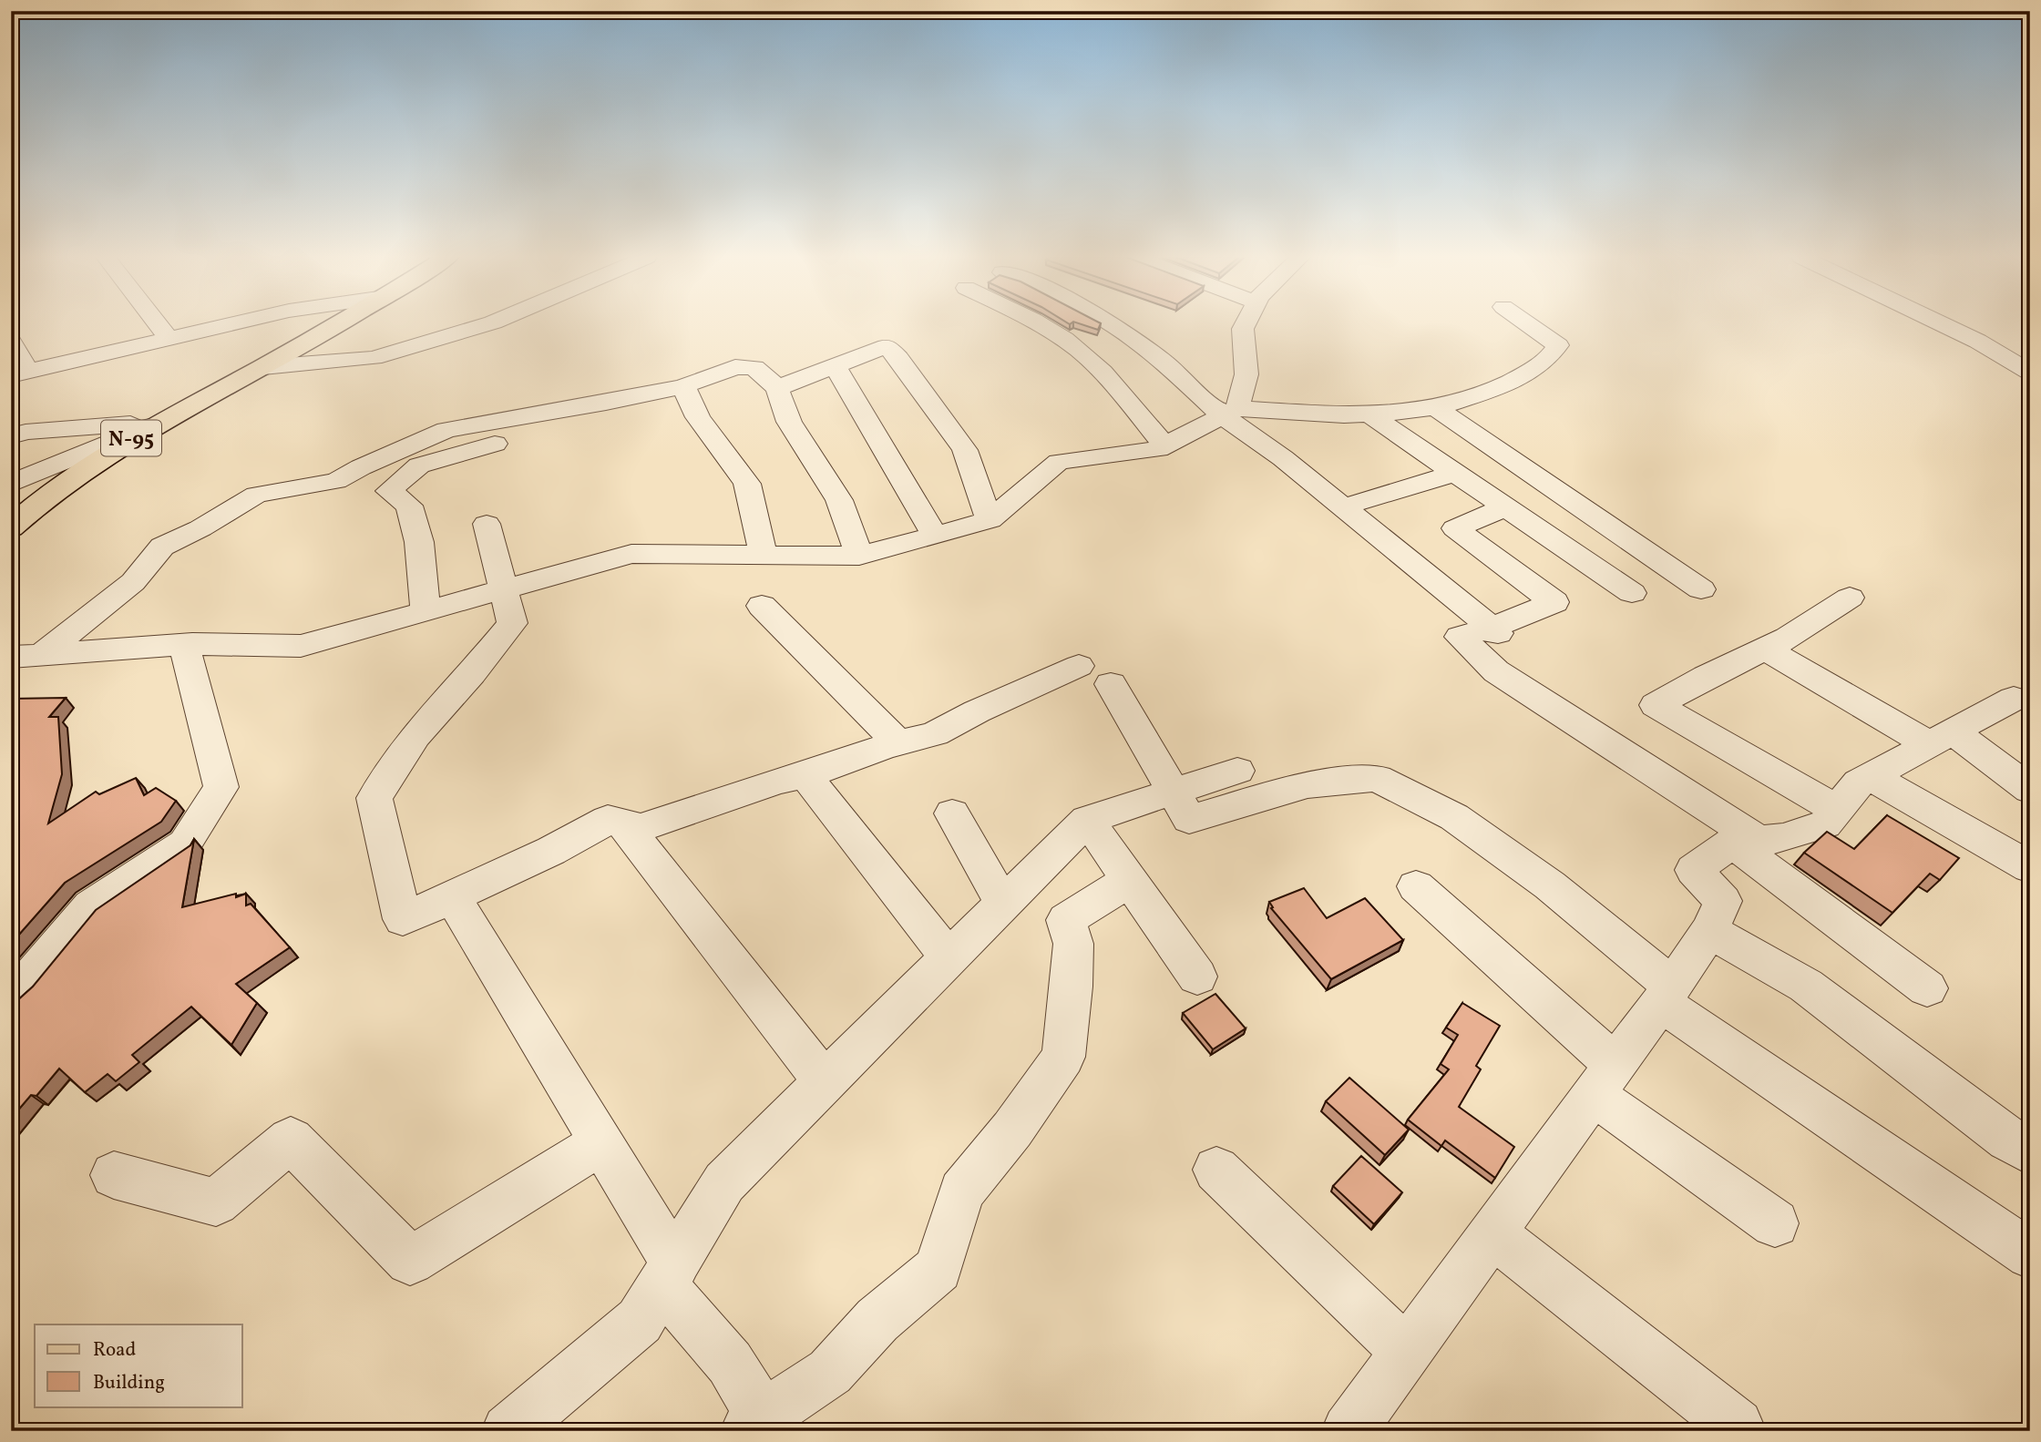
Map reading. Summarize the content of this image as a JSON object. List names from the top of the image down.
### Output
{
  "streets": {
    "main road": ["N-95"]
  },
  "legend": ["Road", "Building"]
}
